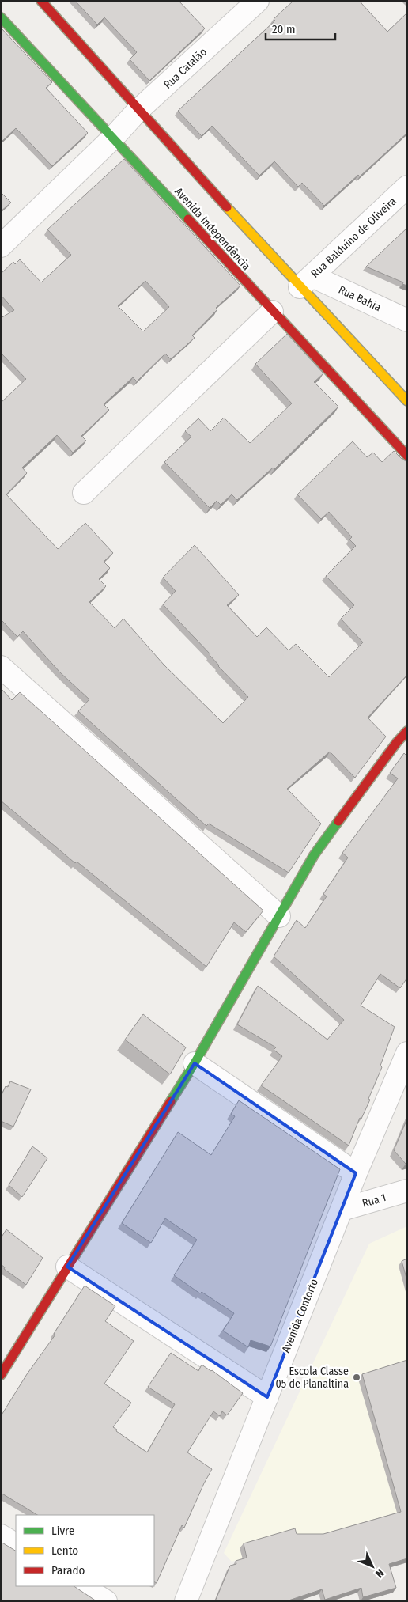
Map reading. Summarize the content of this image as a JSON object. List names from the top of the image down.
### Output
{
  "streets": {
    "street": [
      "Rua Catalão",
      "Avenida Independência",
      "Rua Balduíno de Oliveira",
      "Rua Bahia",
      "Rua 1",
      "Avenida Contorto"
    ]
  },
  "crossings": [
    ["Rua Catalão", "Avenida Independência"],
    ["Rua Balduíno de Oliveira", "Rua Bahia"],
    ["Rua 1", "Avenida Contorto"]
  ],
  "places": ["Escola Classe 05 de Planaltina"],
  "legend": ["Livre", "Lento", "Parado"],
  "scale_bar": "20 m",
  "north": "bottom right"
}
